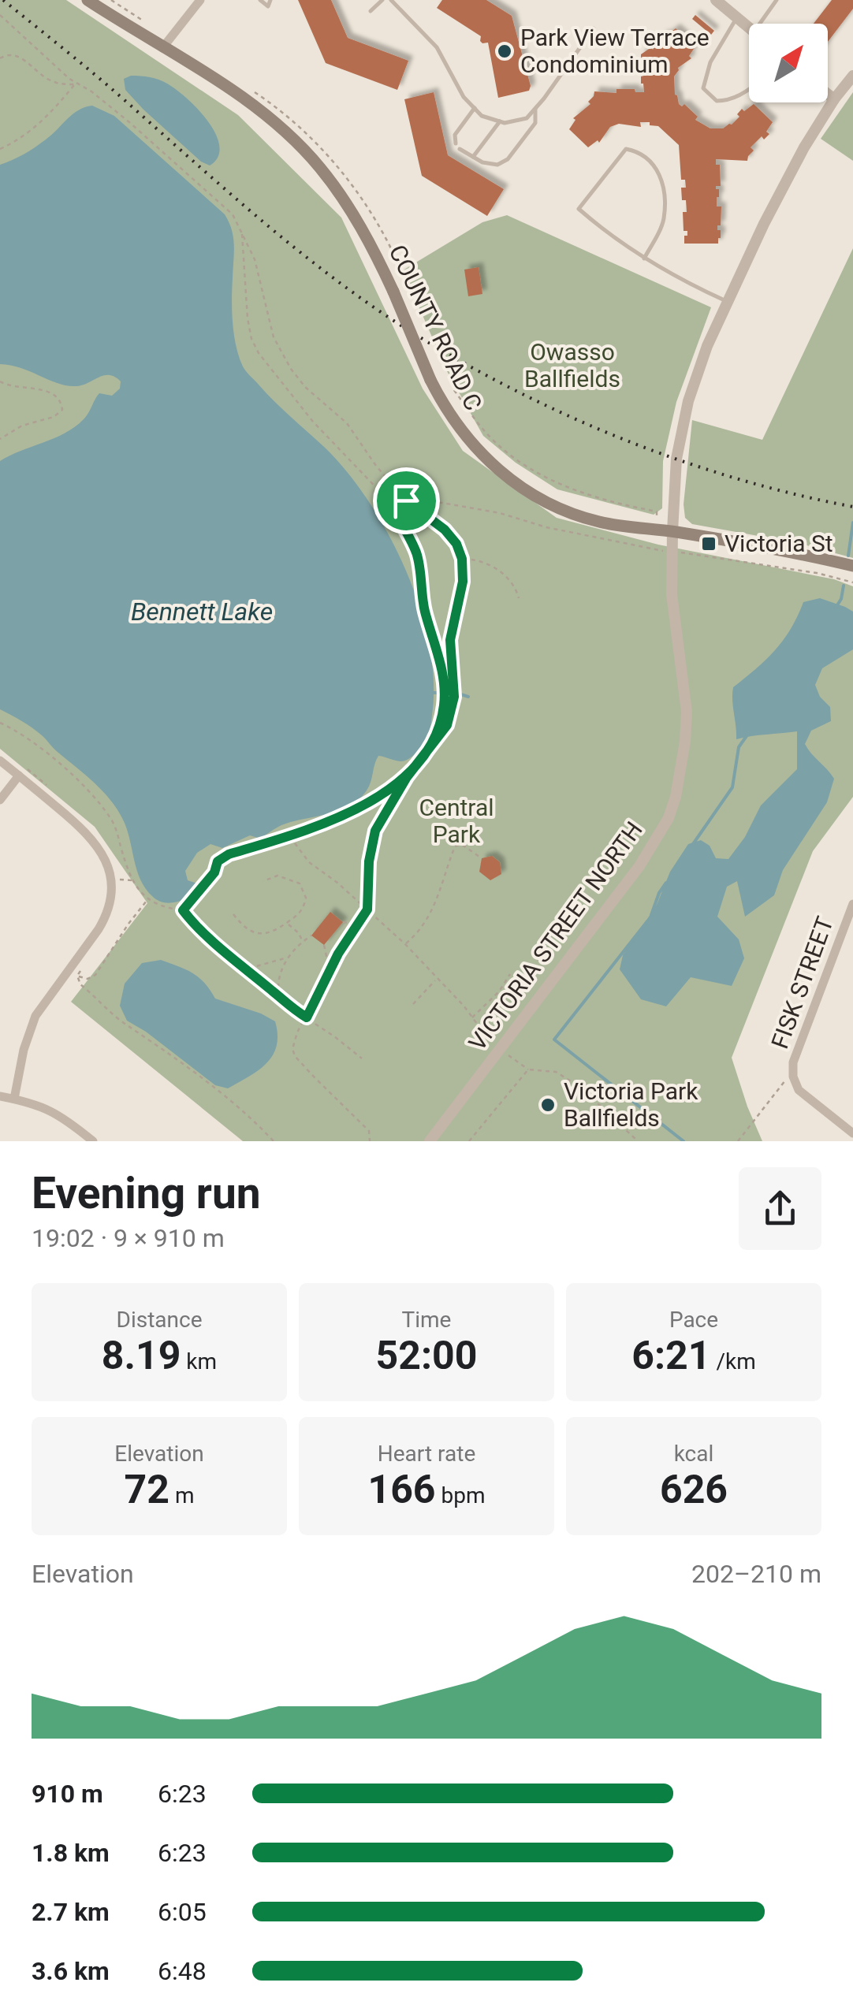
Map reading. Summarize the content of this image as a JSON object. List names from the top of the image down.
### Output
{
  "streets": {
    "main road": ["COUNTY ROAD C"],
    "street": ["VICTORIA STREET NORTH", "FISK STREET"]
  },
  "crossings": [
    ["COUNTY ROAD C", "VICTORIA STREET NORTH"]
  ],
  "water": ["Bennett Lake"],
  "parks": ["Owasso Ballfields", "Central Park"],
  "places": {
    "other": ["Park View Terrace Condominium", "Victoria Park Ballfields"],
    "transit": ["Victoria St"]
  },
  "north": "top right",
  "page": {
    "heading": ["Evening run", "19:02 · 9 × 910 m"],
    "stats": [
      ["Distance", "8.19 km"],
      ["Time", "52:00"],
      ["Pace", "6:21 /km"],
      ["Elevation", "72 m"],
      ["Heart rate", "166 bpm"],
      ["kcal", "626"]
    ],
    "chart": ["Elevation", "202–210 m"],
    "list": [
      {
        "name": "910 m",
        "note": "6:23"
      },
      {
        "name": "1.8 km",
        "note": "6:23"
      },
      {
        "name": "2.7 km",
        "note": "6:05"
      },
      {
        "name": "3.6 km",
        "note": "6:48"
      }
    ]
  }
}
